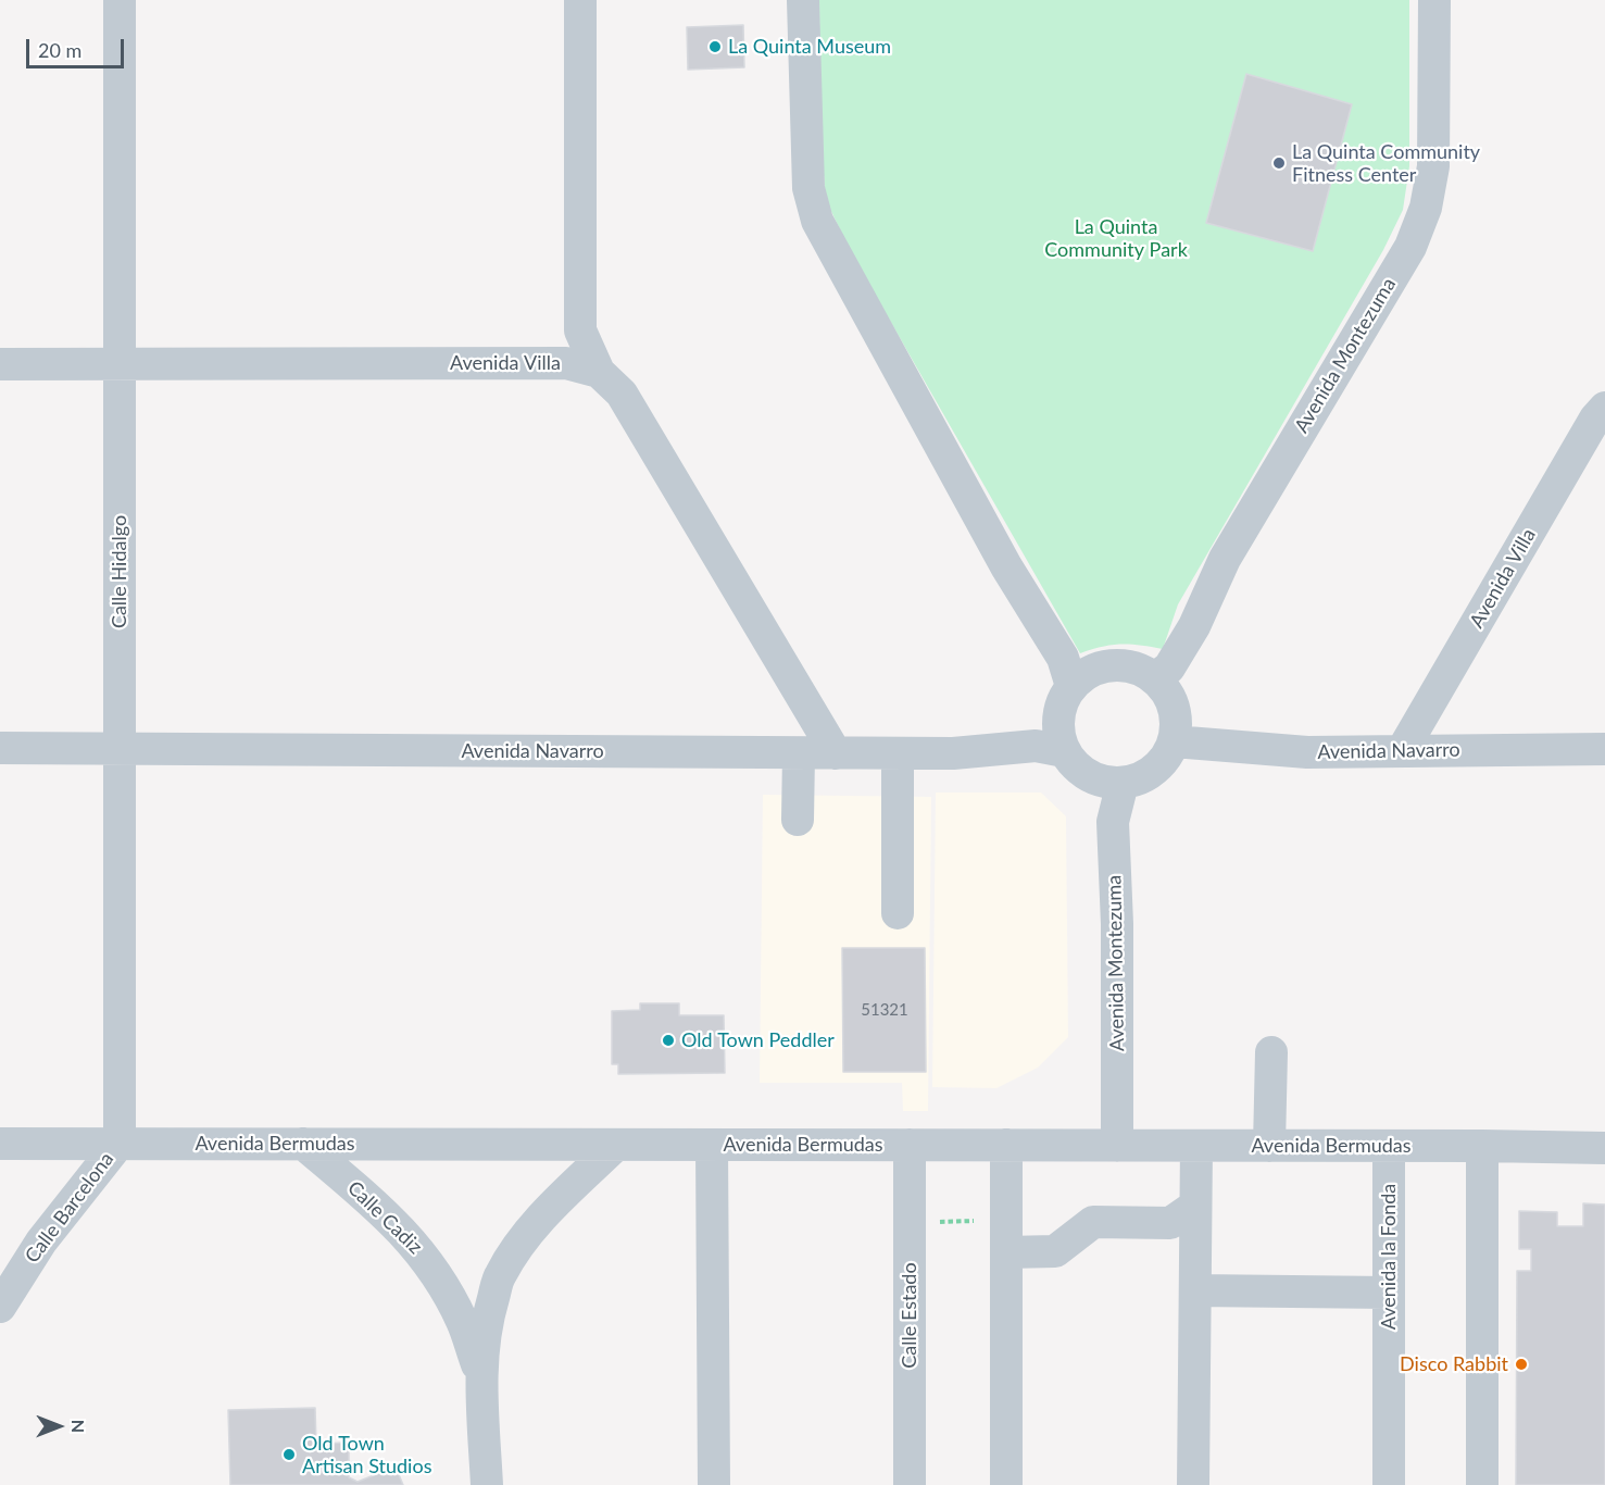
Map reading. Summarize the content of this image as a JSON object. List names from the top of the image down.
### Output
{
  "streets": {
    "street": [
      "Avenida Montezuma",
      "Avenida Villa",
      "Calle Hidalgo",
      "Avenida Navarro",
      "Avenida Bermudas",
      "Calle Barcelona",
      "Calle Cadiz",
      "Avenida la Fonda",
      "Calle Estado"
    ]
  },
  "crossings": [
    ["Avenida Montezuma", "Avenida Navarro"],
    ["Avenida Montezuma", "Avenida Bermudas"],
    ["Avenida Villa", "Calle Hidalgo"],
    ["Avenida Villa", "Avenida Navarro"],
    ["Calle Hidalgo", "Avenida Navarro"],
    ["Calle Hidalgo", "Avenida Bermudas"],
    ["Calle Hidalgo", "Calle Barcelona"],
    ["Avenida Bermudas", "Calle Barcelona"],
    ["Avenida Bermudas", "Calle Cadiz"],
    ["Avenida Bermudas", "Avenida la Fonda"],
    ["Avenida Bermudas", "Calle Estado"]
  ],
  "parks": ["La Quinta Community Park"],
  "places": [
    "La Quinta Museum",
    "La Quinta Community Fitness Center",
    "Old Town Peddler",
    "Disco Rabbit",
    "Old Town Artisan Studios"
  ],
  "house_numbers": ["51321"],
  "scale_bar": "20 m",
  "north": "right"
}
